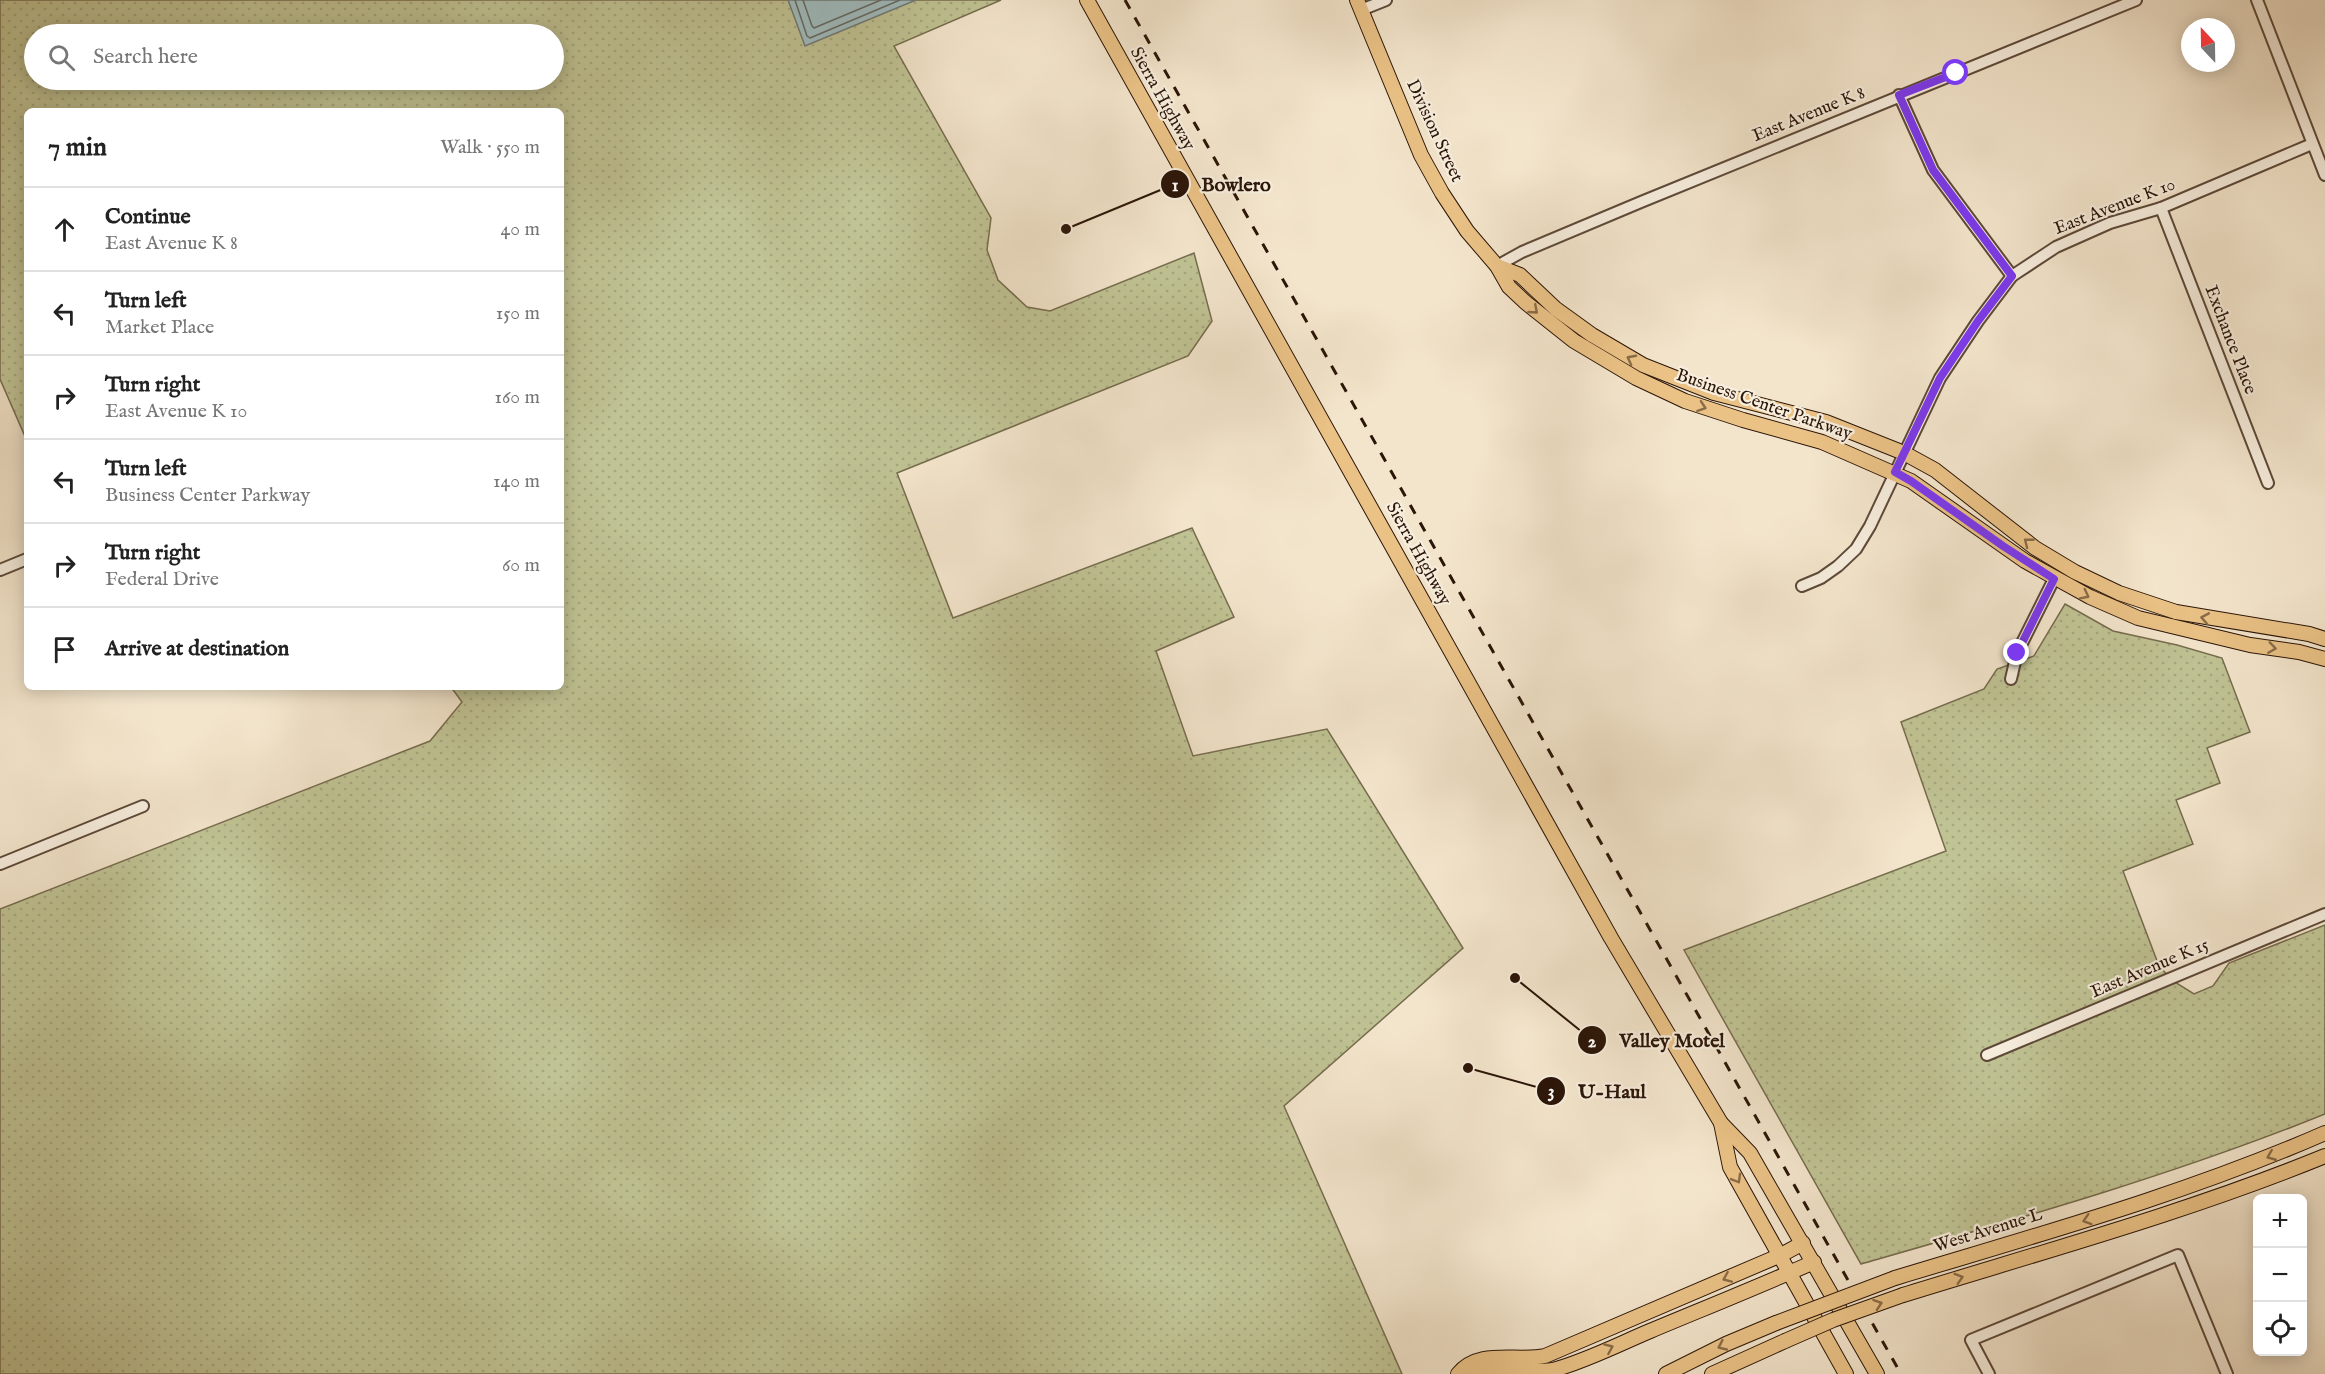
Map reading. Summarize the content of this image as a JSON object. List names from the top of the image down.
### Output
{
  "streets": {
    "main road": [
      "Sierra Highway",
      "Division Street",
      "Business Center Parkway",
      "West Avenue L"
    ],
    "street": [
      "East Avenue K 8",
      "East Avenue K 10",
      "Exchance Place",
      "East Avenue K 15"
    ]
  },
  "crossings": [
    ["East Avenue K 8", "Division Street"],
    ["East Avenue K 8", "Business Center Parkway"],
    ["Division Street", "Business Center Parkway"],
    ["East Avenue K 10", "Exchance Place"],
    ["East Avenue K 10", "Business Center Parkway"]
  ],
  "places": ["Bowlero", "Valley Motel", "U-Haul"],
  "north": "top",
  "page": {
    "search": "Search here",
    "heading": ["7 min", "Walk · 550 m"],
    "list": [
      ["Continue", "East Avenue K 8", "40 m"],
      ["Turn left", "Market Place", "150 m"],
      ["Turn right", "East Avenue K 10", "160 m"],
      ["Turn left", "Business Center Parkway", "140 m"],
      ["Turn right", "Federal Drive", "60 m"],
      "Arrive at destination"
    ],
    "map_buttons": ["+", "−"]
  }
}
